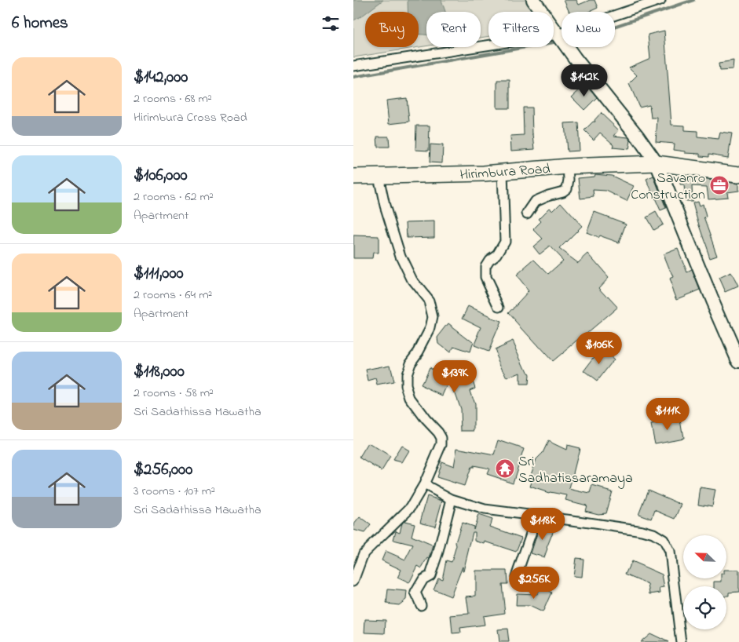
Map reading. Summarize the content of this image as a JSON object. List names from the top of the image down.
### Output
{
  "streets": {
    "main road": ["Hirimbura Road"]
  },
  "places": {
    "office": ["Savanro Construction"],
    "temple": ["Sri Sadhatissaramaya"]
  },
  "north": "top left",
  "page": {
    "heading": "6 homes",
    "chip": [
      "Buy",
      "Rent",
      "Filters",
      "New"
    ],
    "list": [
      {
        "name": "$142,000",
        "note": "2 rooms · 68 m² · Hirimbura Cross Road"
      },
      {
        "name": "$106,000",
        "note": "2 rooms · 62 m² · Apartment"
      },
      {
        "name": "$111,000",
        "note": "2 rooms · 64 m² · Apartment"
      },
      {
        "name": "$118,000",
        "note": "2 rooms · 58 m² · Sri Sadathissa Mawatha"
      },
      {
        "name": "$256,000",
        "note": "3 rooms · 107 m² · Sri Sadathissa Mawatha"
      }
    ],
    "price": [
      "$142K",
      "$106K",
      "$139K",
      "$111K",
      "$118K",
      "$256K"
    ]
  }
}
